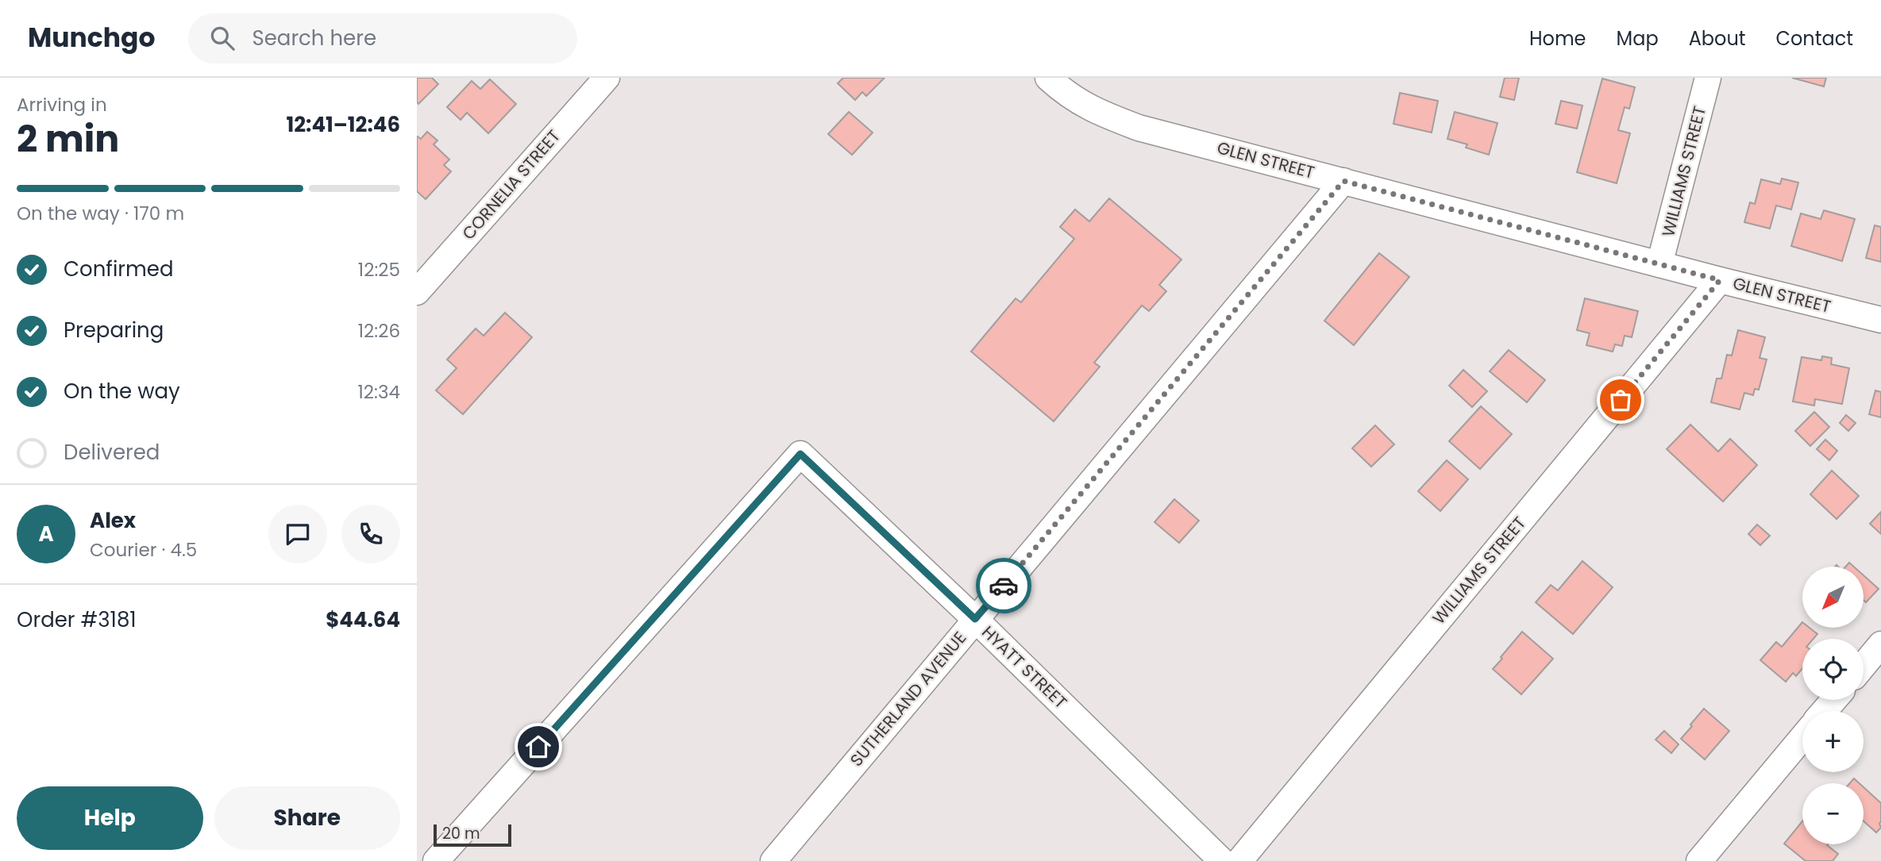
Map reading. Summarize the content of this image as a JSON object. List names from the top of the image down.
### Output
{
  "streets": {
    "street": [
      "GLEN STREET",
      "WILLIAMS STREET",
      "CORNELIA STREET",
      "HYATT STREET",
      "SUTHERLAND AVENUE"
    ]
  },
  "crossings": [
    ["GLEN STREET", "WILLIAMS STREET"],
    ["GLEN STREET", "SUTHERLAND AVENUE"],
    ["HYATT STREET", "SUTHERLAND AVENUE"]
  ],
  "scale_bar": "20 m",
  "north": "bottom left",
  "page": {
    "header": "Munchgo",
    "search": "Search here",
    "nav": [
      "Home",
      "Map",
      "About",
      "Contact"
    ],
    "heading": ["2 min", "Arriving in", "12:41–12:46"],
    "panel": [
      "Alex",
      "Courier · 4.5",
      "Order #3181",
      "$44.64"
    ],
    "bar": "On the way · 170 m",
    "list": [
      ["Confirmed", "12:25"],
      ["Preparing", "12:26"],
      ["On the way", "12:34"],
      "Delivered"
    ],
    "round": "A",
    "map_buttons": ["+", "−"],
    "buttons": ["Help", "Share"],
    "scale": "20 m"
  }
}
